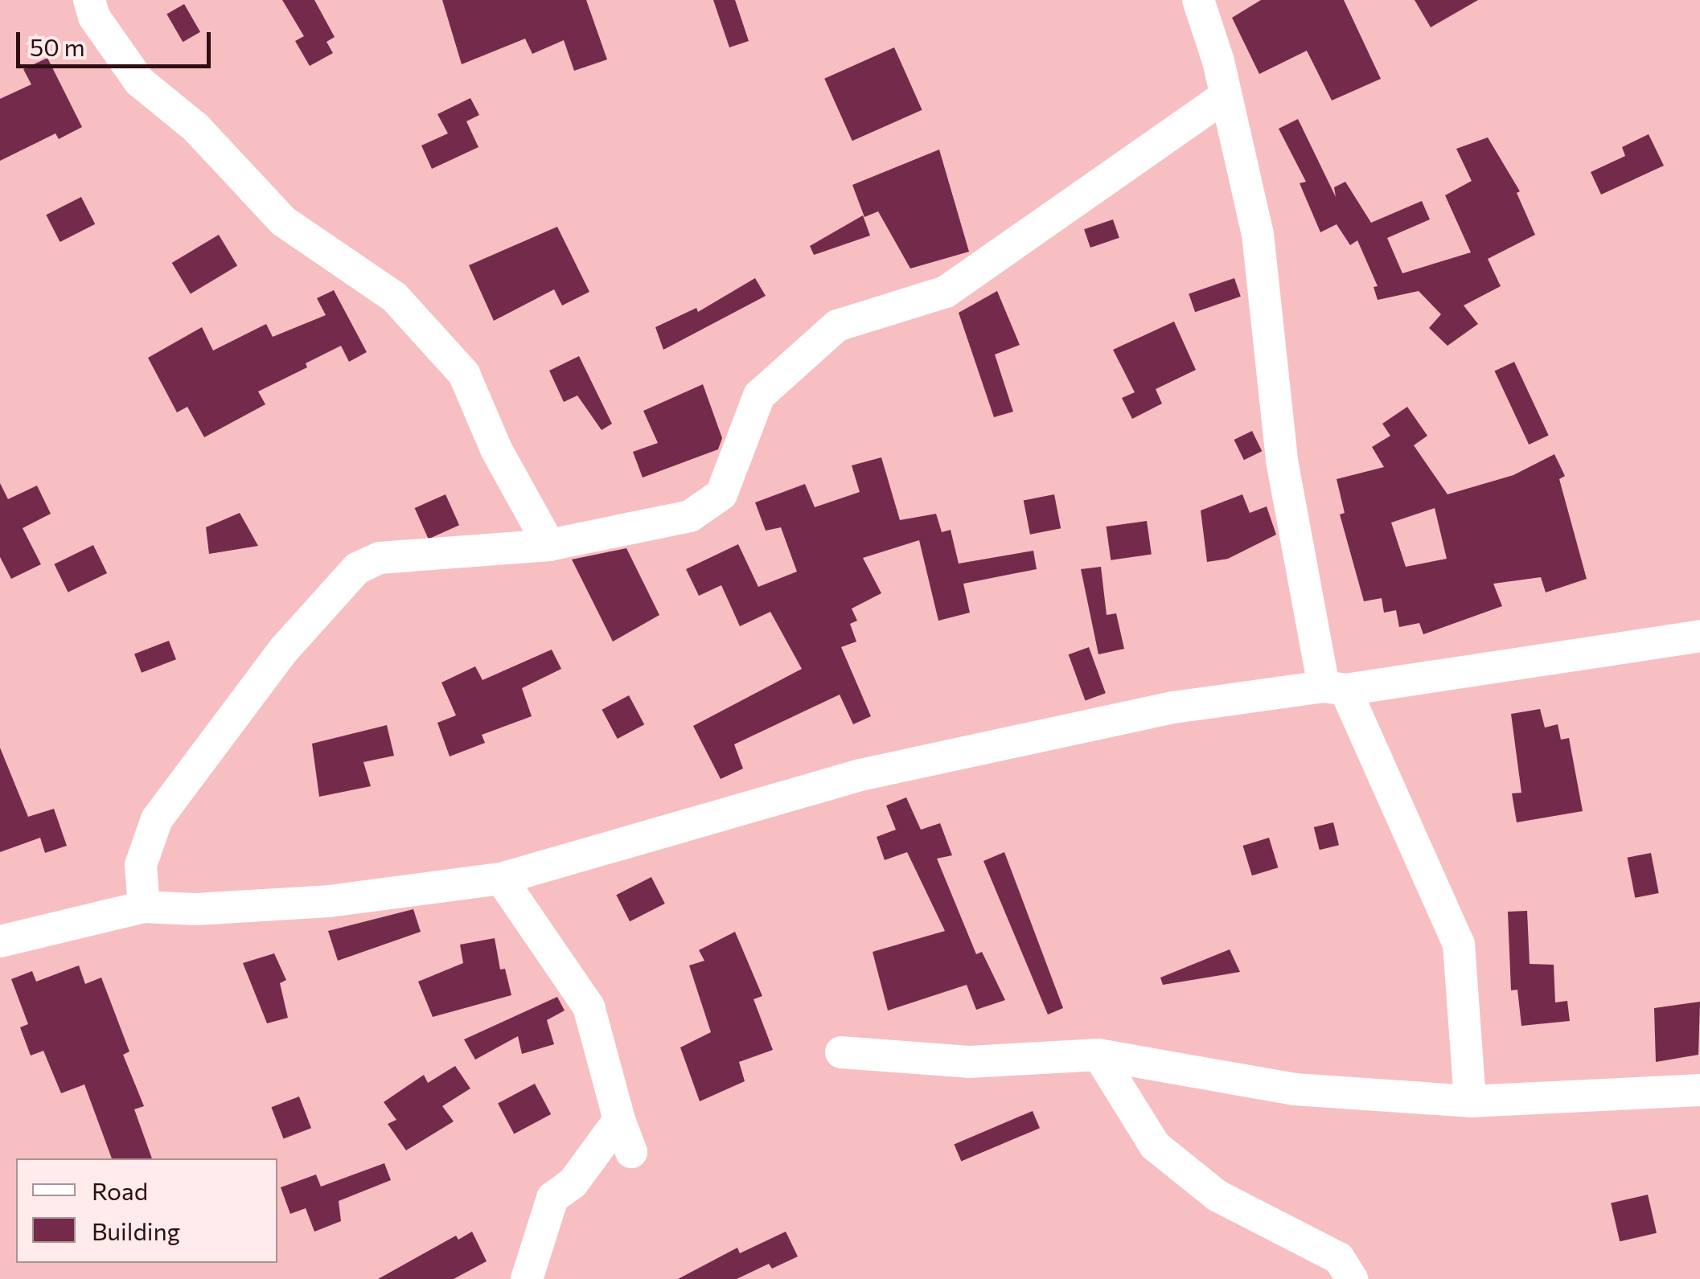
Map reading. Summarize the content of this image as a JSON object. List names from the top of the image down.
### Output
{
  "legend": ["Road", "Building"],
  "scale_bar": "50 m"
}
